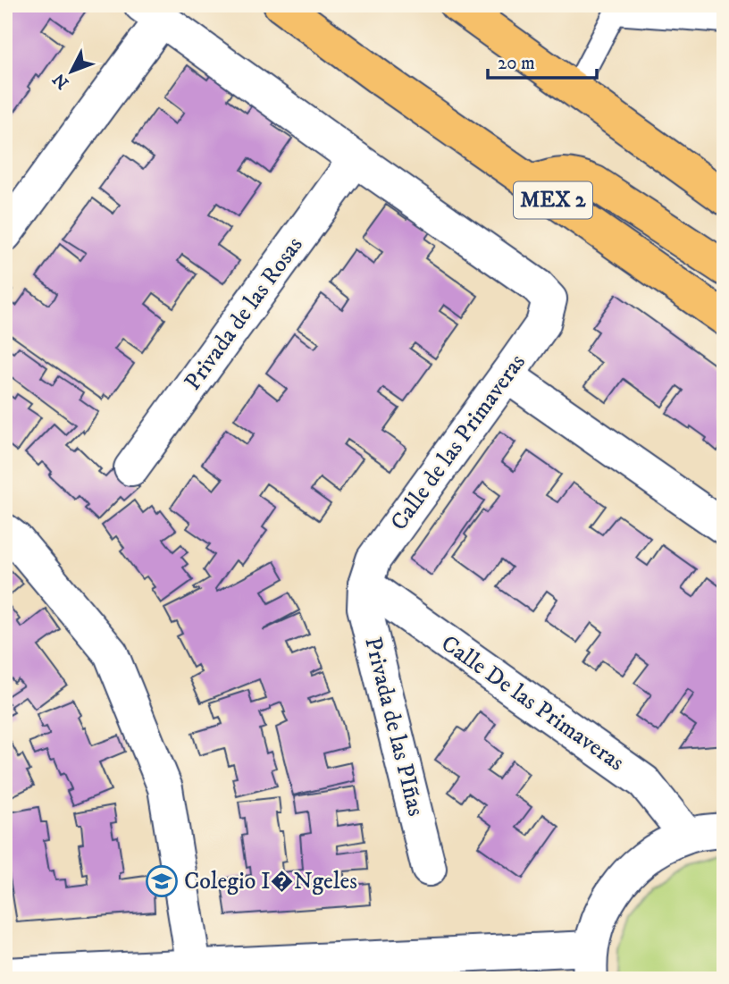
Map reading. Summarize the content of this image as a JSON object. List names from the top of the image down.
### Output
{
  "streets": {
    "main road": ["MEX 2"],
    "street": [
      "Privada de las Rosas",
      "Calle de las Primaveras",
      "Calle De las Primaveras",
      "Privada de las PIñas"
    ]
  },
  "crossings": [
    ["Privada de las Rosas", "Calle de las Primaveras"],
    ["Calle de las Primaveras", "Calle De las Primaveras"],
    ["Calle de las Primaveras", "Privada de las PIñas"],
    ["Calle De las Primaveras", "Privada de las PIñas"]
  ],
  "places": {
    "school or university": ["Colegio I�Ngeles"]
  },
  "scale_bar": "20 m",
  "north": "bottom left"
}
